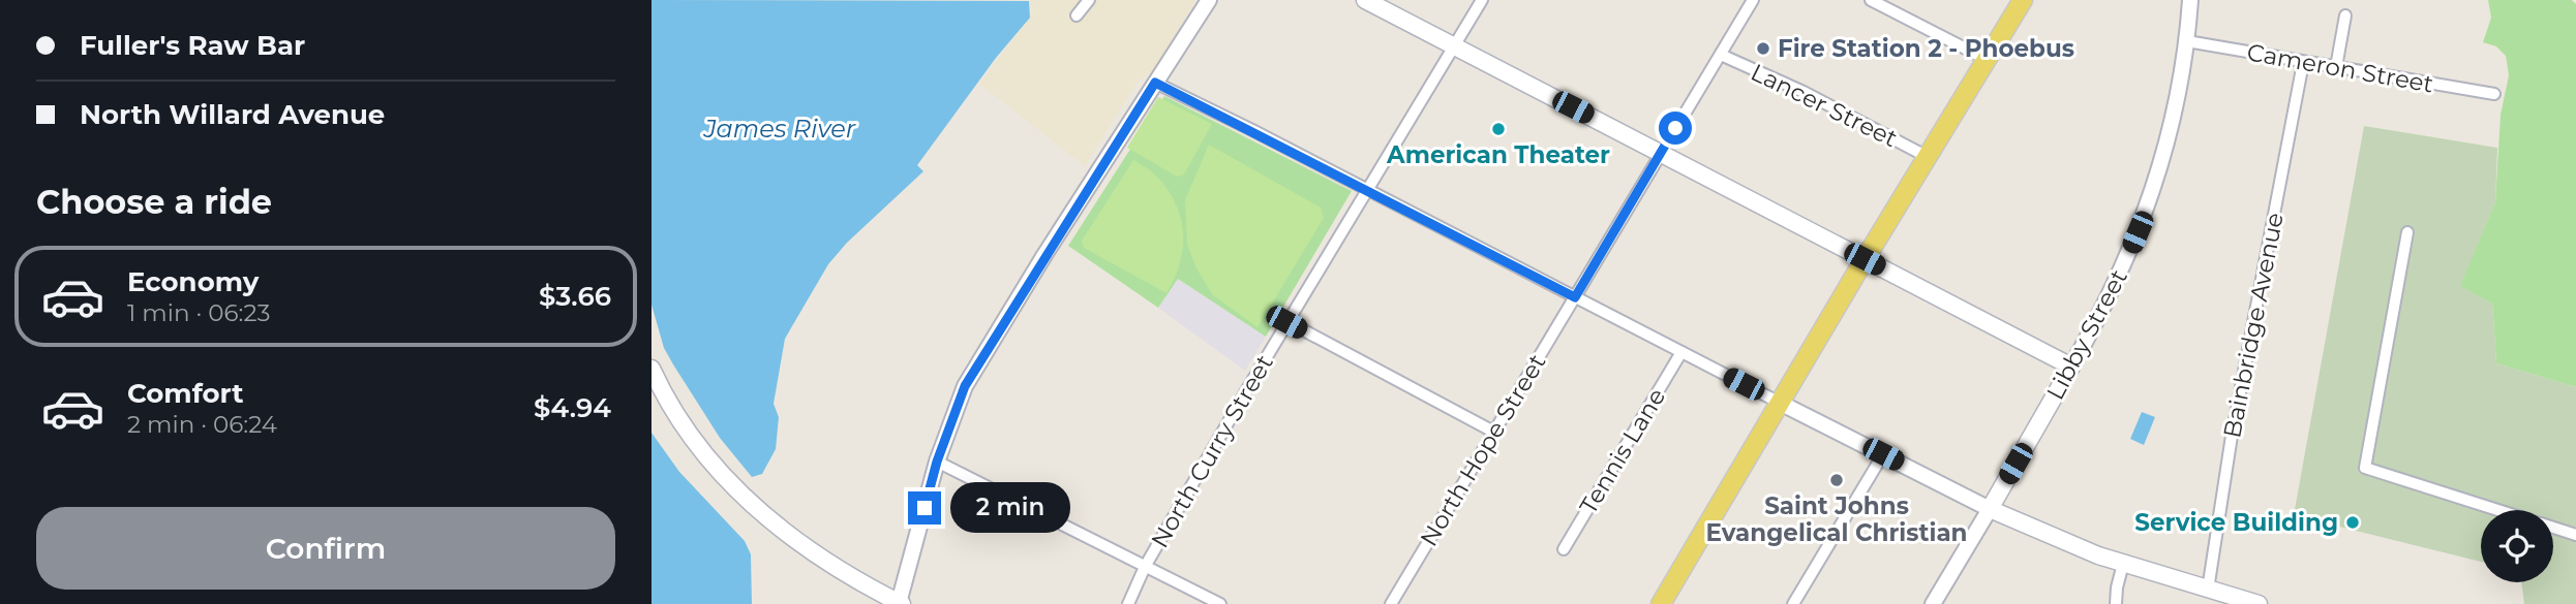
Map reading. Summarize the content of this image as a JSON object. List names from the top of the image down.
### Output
{
  "streets": {
    "main road": ["Libby Street"],
    "street": [
      "Cameron Street",
      "Lancer Street",
      "Bainbridge Avenue",
      "North Hope Street",
      "North Curry Street",
      "Tennis Lane"
    ]
  },
  "crossings": [
    ["Cameron Street", "Bainbridge Avenue"],
    ["Cameron Street", "Libby Street"],
    ["Lancer Street", "North Hope Street"]
  ],
  "water": ["James River"],
  "places": [
    "Fire Station 2 - Phoebus",
    "American Theater",
    "Saint Johns Evangelical Christian",
    "Service Building"
  ],
  "page": {
    "banner": ["Fuller's Raw Bar", "North Willard Avenue"],
    "heading": "Choose a ride",
    "list": [
      {
        "name": "Economy",
        "note": "1 min · 06:23",
        "value": "$3.66"
      },
      {
        "name": "Comfort",
        "note": "2 min · 06:24",
        "value": "$4.94"
      }
    ],
    "bubble": "2 min",
    "buttons": "Confirm"
  }
}
